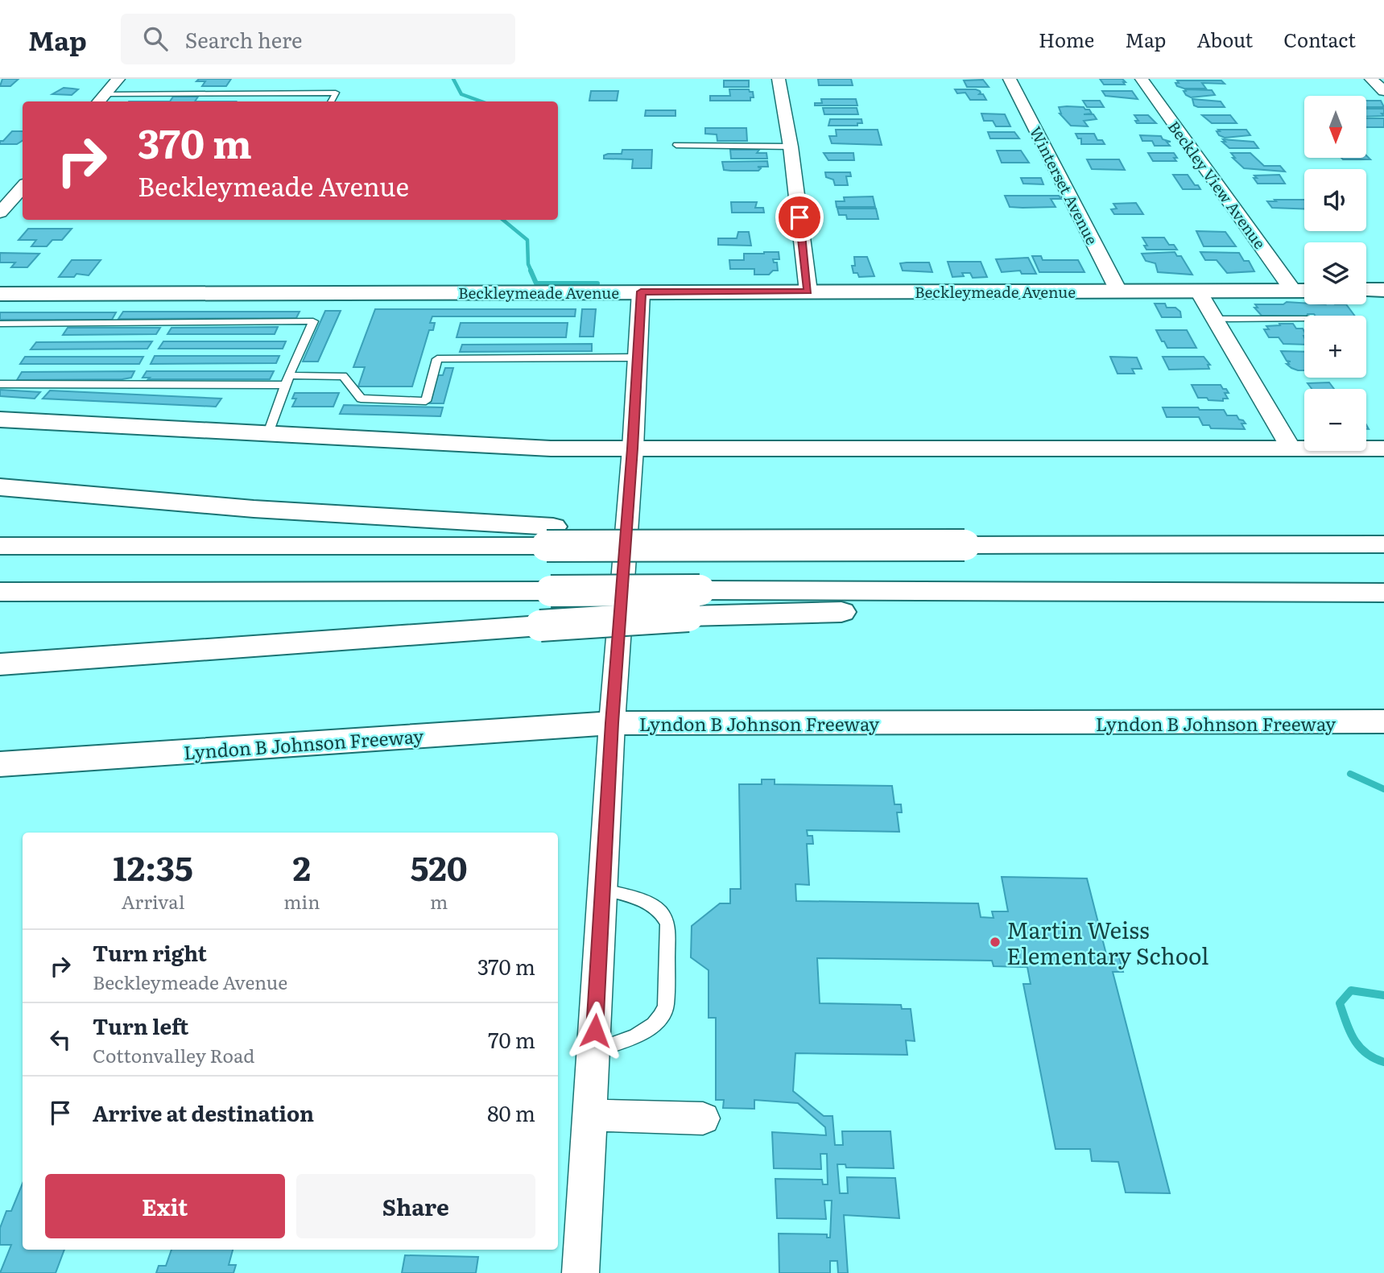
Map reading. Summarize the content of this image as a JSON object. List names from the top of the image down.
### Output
{
  "streets": {
    "main road": ["Beckleymeade Avenue", "Lyndon B Johnson Freeway"],
    "street": ["Beckley View Avenue", "Winterset Avenue"]
  },
  "crossings": [
    ["Beckley View Avenue", "Beckleymeade Avenue"],
    ["Winterset Avenue", "Beckleymeade Avenue"]
  ],
  "places": ["Martin Weiss Elementary School"],
  "north": "bottom",
  "page": {
    "header": "Map",
    "search": "Search here",
    "nav": [
      "Home",
      "Map",
      "About",
      "Contact"
    ],
    "map_buttons": ["+", "−"],
    "turn": ["370 m", "Beckleymeade Avenue"],
    "eta": [
      "12:35",
      "Arrival",
      "2",
      "min",
      "520",
      "m"
    ],
    "list": [
      {
        "name": "Turn right",
        "note": "Beckleymeade Avenue",
        "value": "370 m"
      },
      {
        "name": "Turn left",
        "note": "Cottonvalley Road",
        "value": "70 m"
      },
      {
        "name": "Arrive at destination",
        "value": "80 m"
      }
    ],
    "buttons": ["Exit", "Share"]
  }
}
